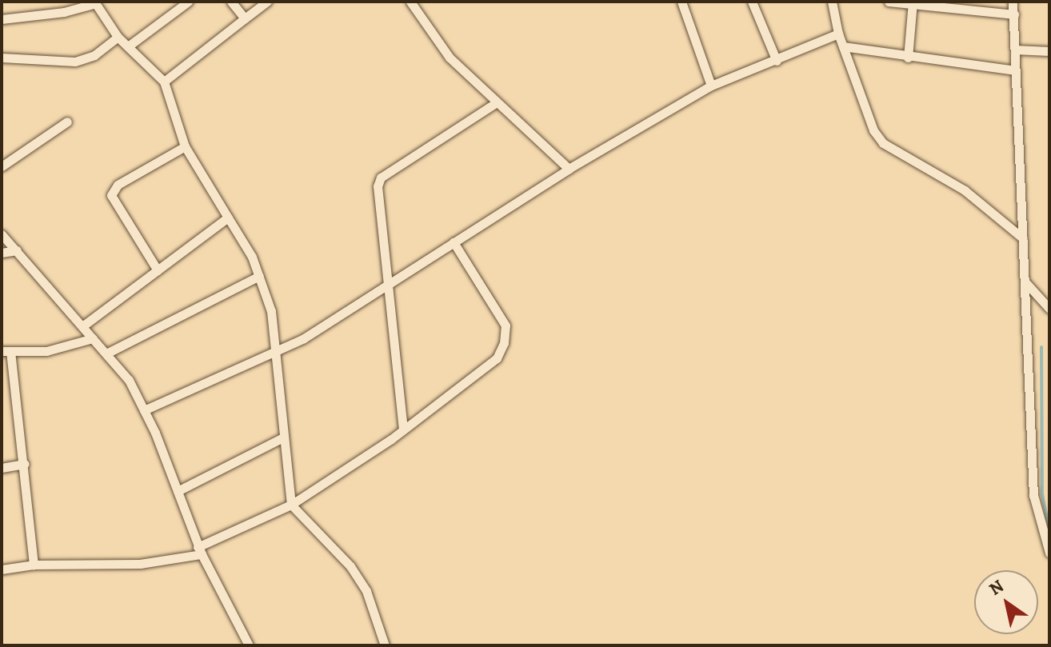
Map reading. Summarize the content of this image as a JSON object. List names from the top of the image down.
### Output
{
  "north": "top left"
}
